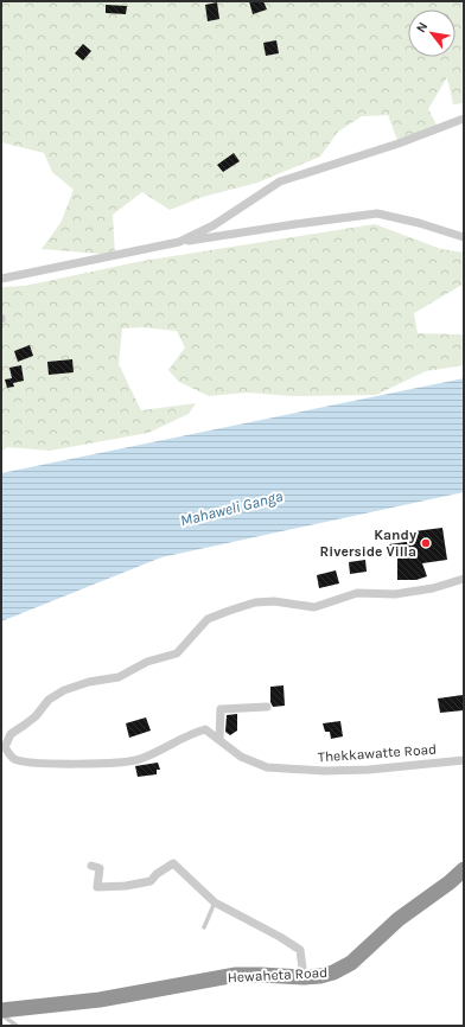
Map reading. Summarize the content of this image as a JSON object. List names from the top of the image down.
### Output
{
  "streets": {
    "highway": ["Hewaheta Road"],
    "street": ["Thekkawatte Road"]
  },
  "water": ["Mahaweli Ganga"],
  "places": ["Kandy Riverside Villa"],
  "north": "top left"
}
